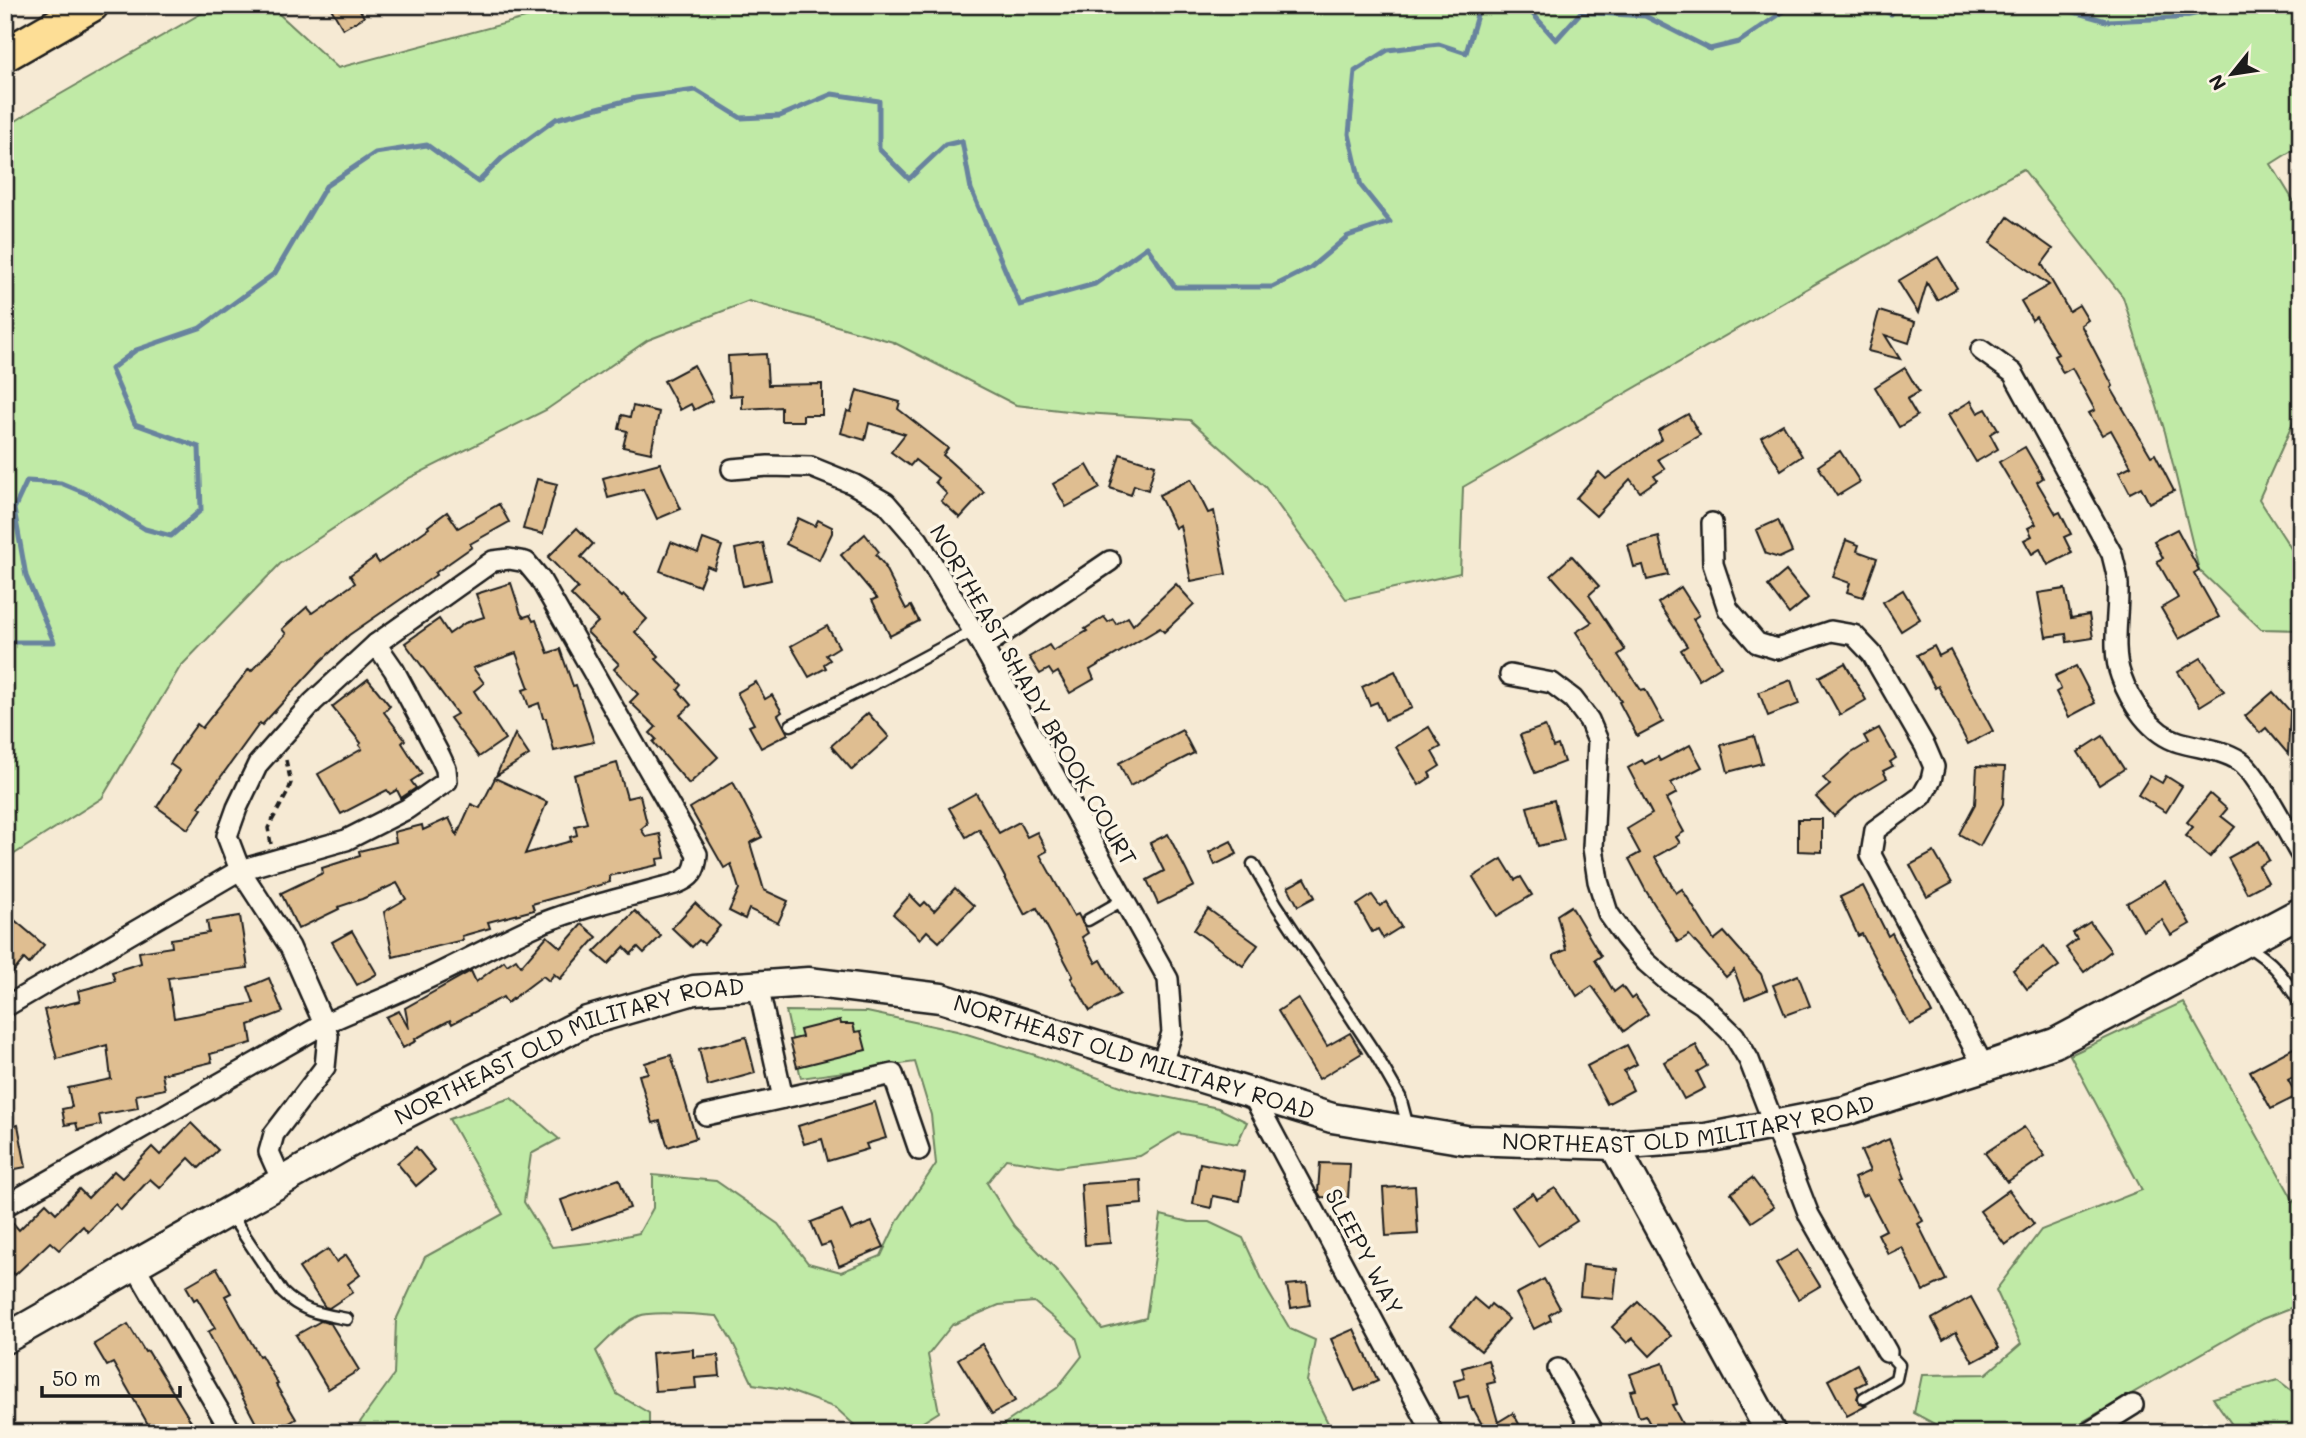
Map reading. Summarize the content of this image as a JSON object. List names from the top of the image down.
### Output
{
  "streets": {
    "street": ["NORTHEAST SHADY BROOK COURT", "NORTHEAST OLD MILITARY ROAD", "SLEEPY WAY"]
  },
  "crossings": [
    ["NORTHEAST SHADY BROOK COURT", "NORTHEAST OLD MILITARY ROAD"],
    ["NORTHEAST OLD MILITARY ROAD", "SLEEPY WAY"]
  ],
  "scale_bar": "50 m",
  "north": "bottom left"
}
